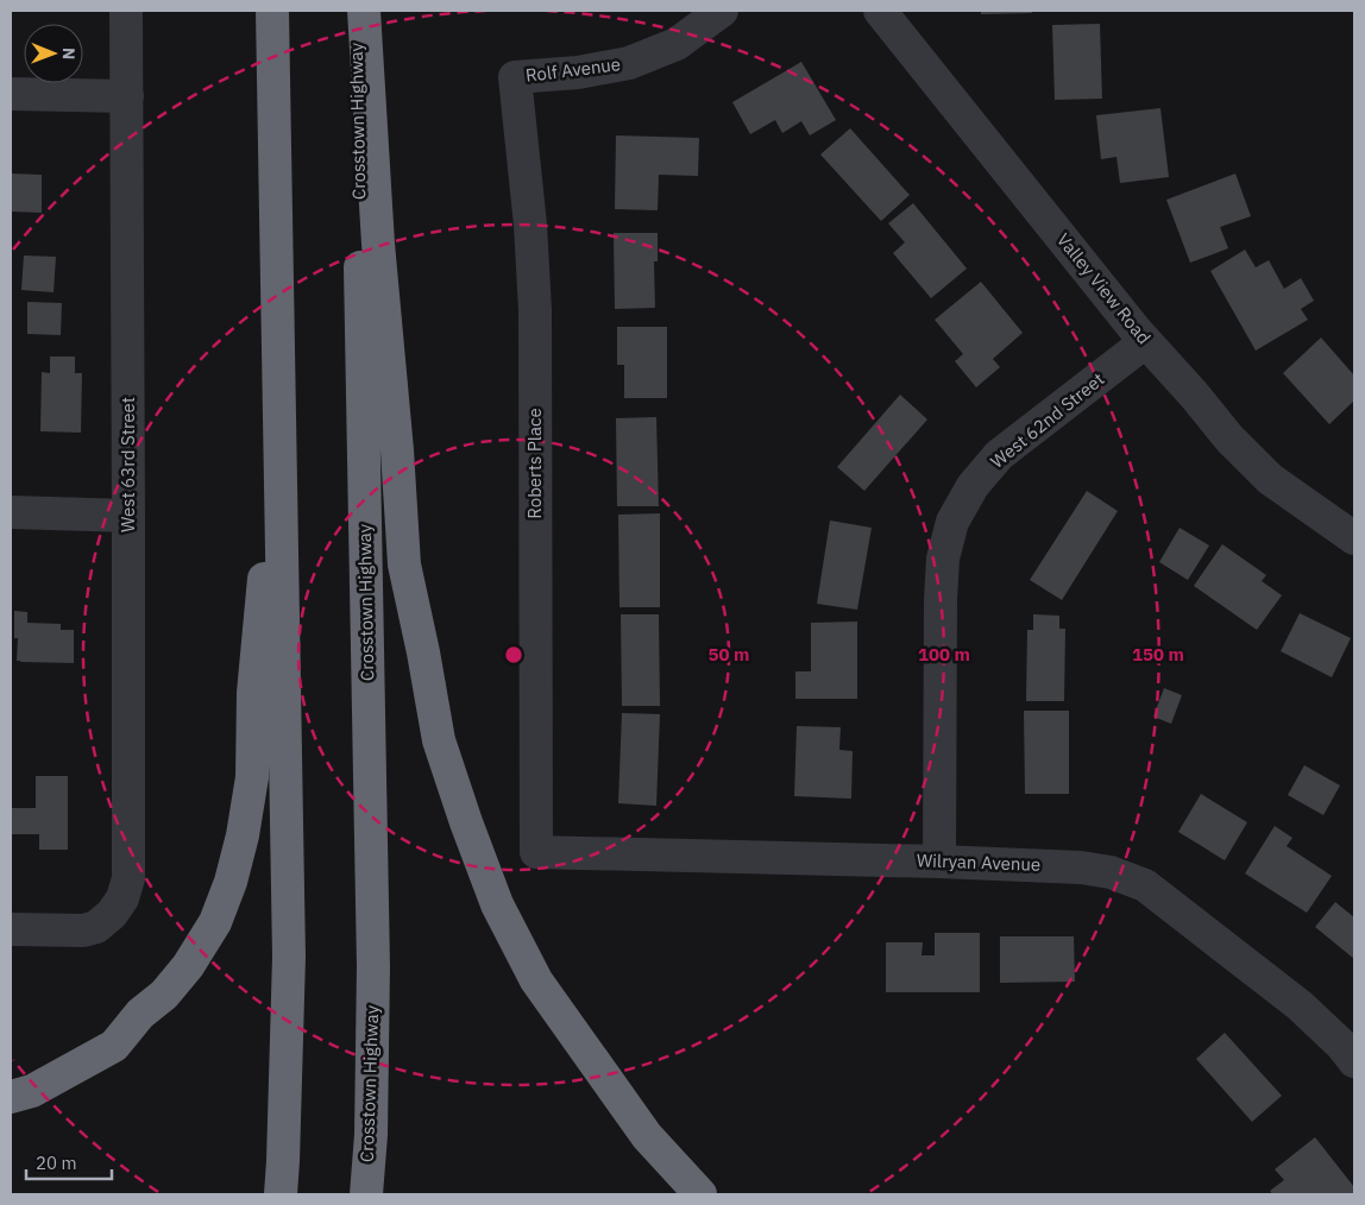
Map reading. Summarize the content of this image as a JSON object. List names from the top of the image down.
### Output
{
  "streets": {
    "highway": ["Crosstown Highway"],
    "street": [
      "Rolf Avenue",
      "Valley View Road",
      "West 62nd Street",
      "Roberts Place",
      "West 63rd Street",
      "Wilryan Avenue"
    ]
  },
  "crossings": [
    ["Rolf Avenue", "Roberts Place"],
    ["Valley View Road", "West 62nd Street"],
    ["West 62nd Street", "Wilryan Avenue"],
    ["Roberts Place", "Wilryan Avenue"]
  ],
  "scale_bar": "20 m",
  "north": "right",
  "rings": ["50 m", "100 m", "150 m"]
}
